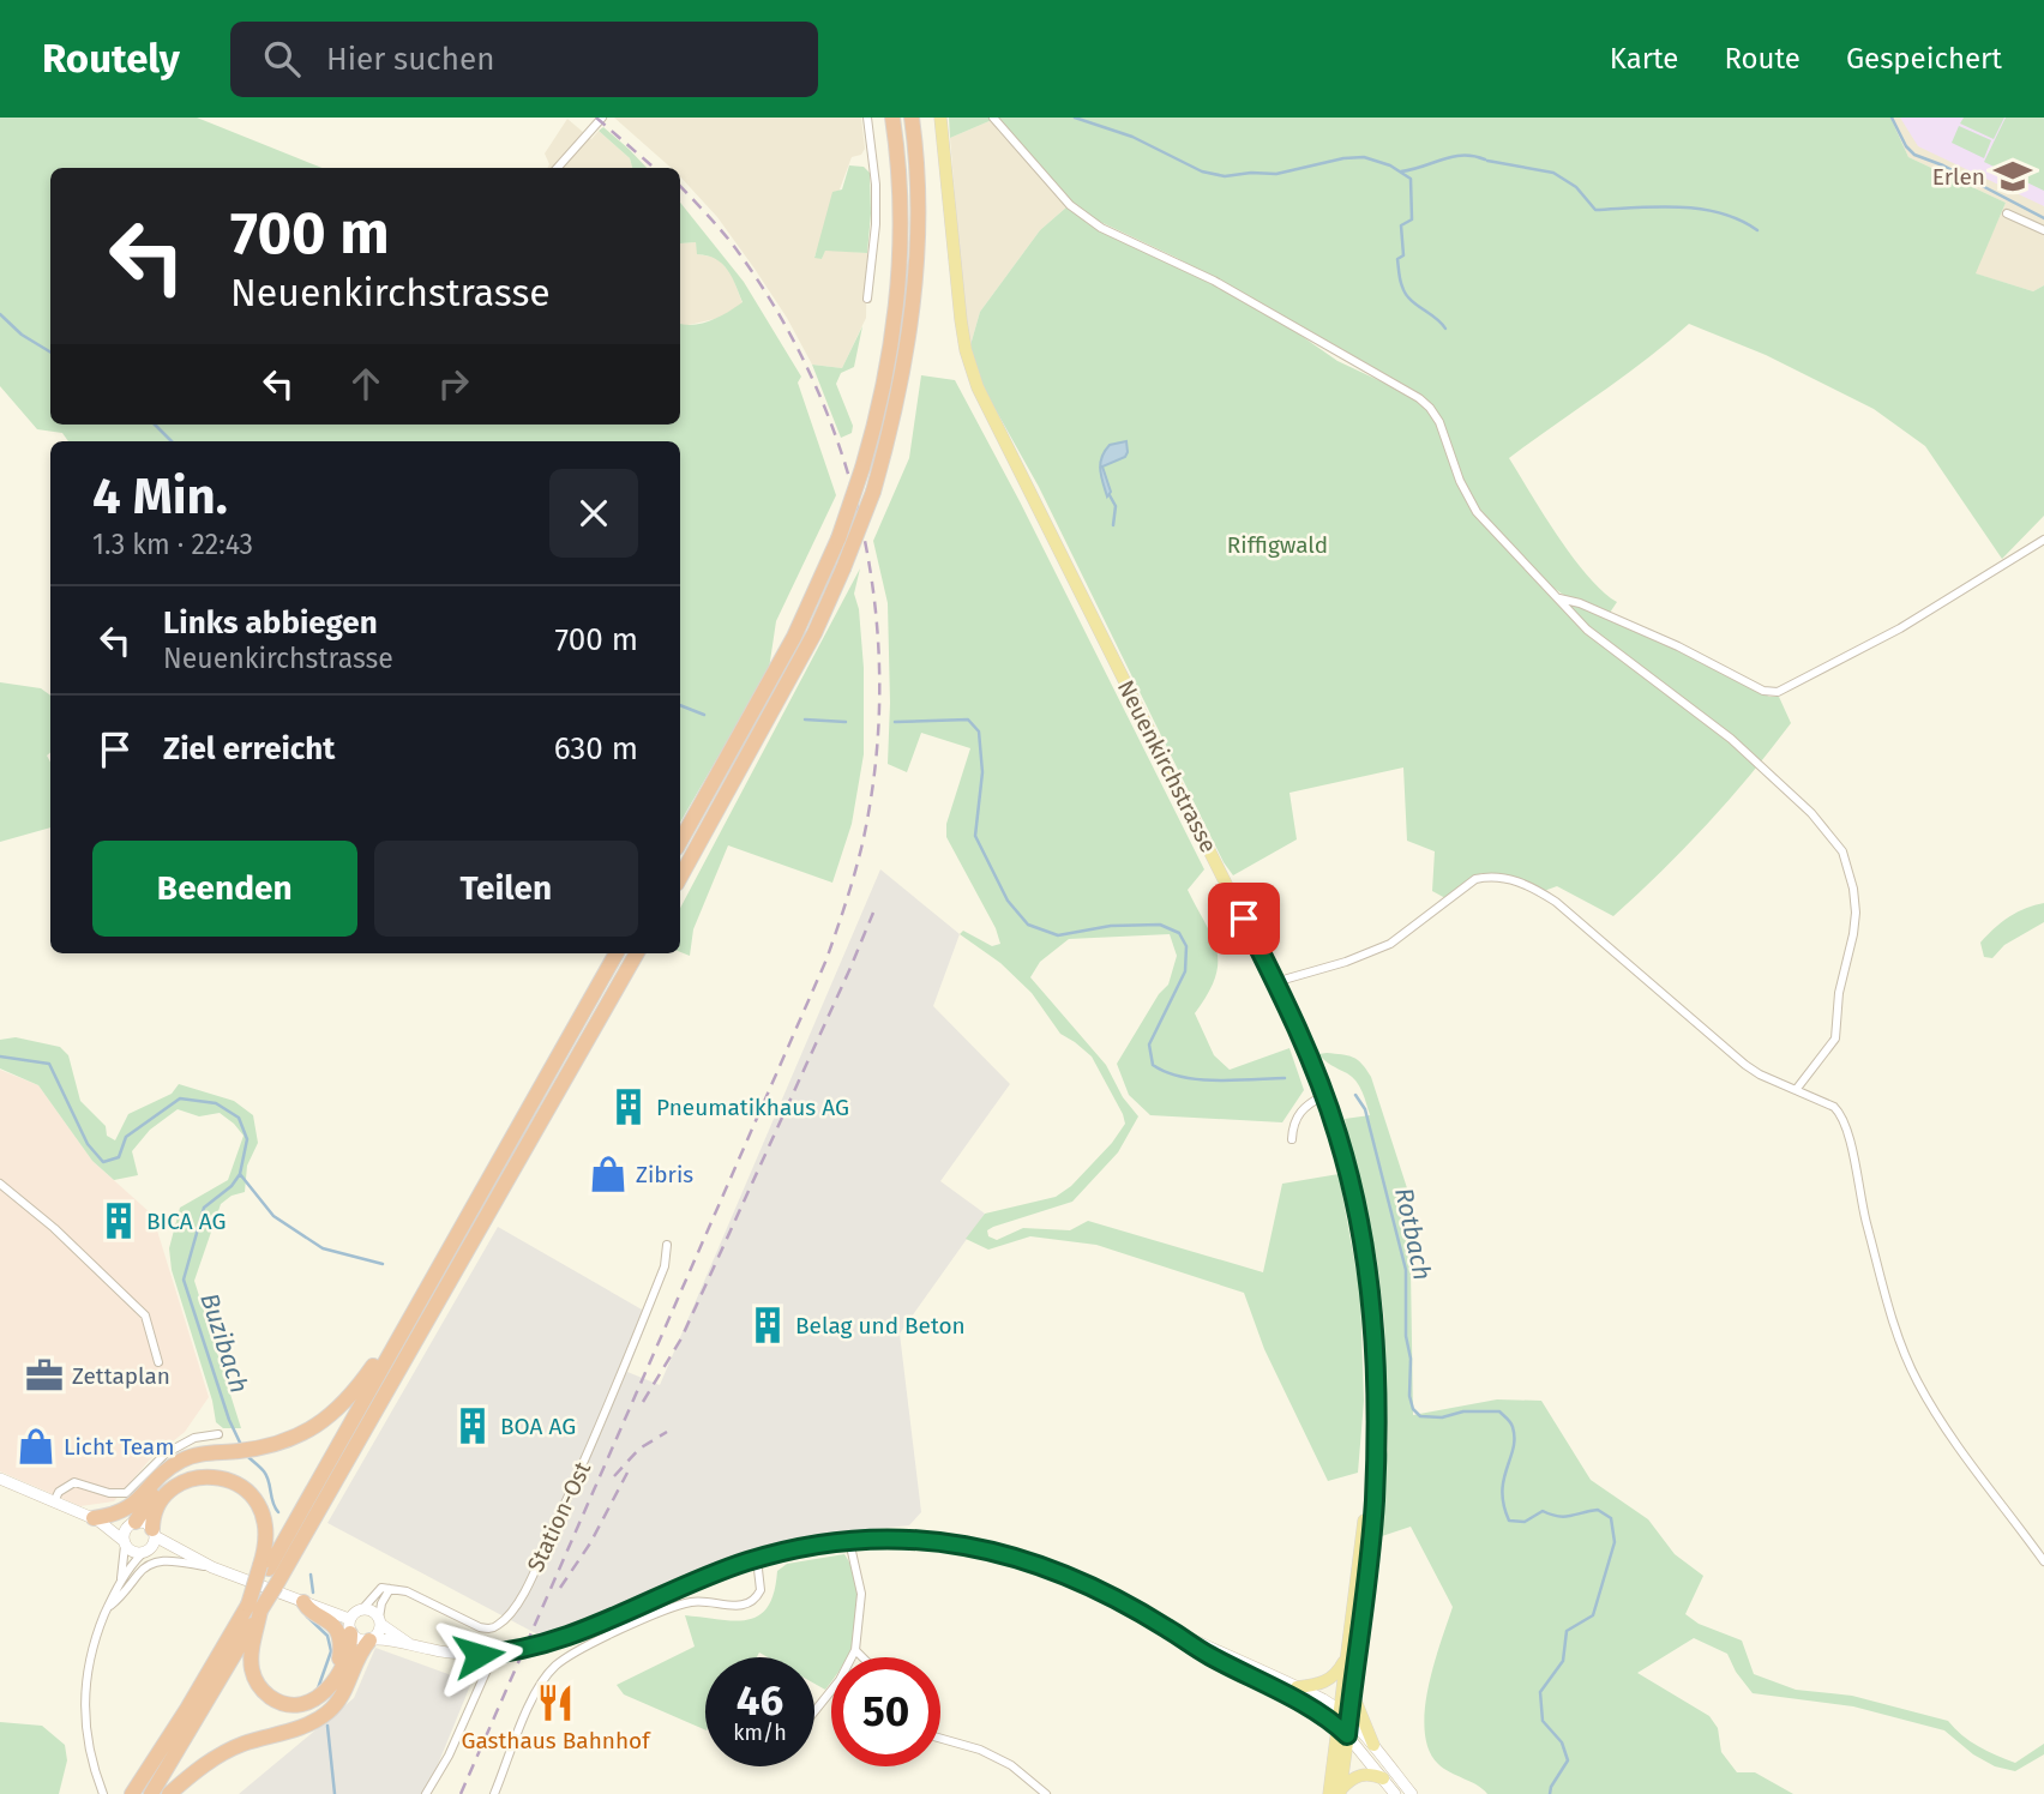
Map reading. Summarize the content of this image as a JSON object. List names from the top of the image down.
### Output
{
  "streets": {
    "main road": ["Neuenkirchstrasse"],
    "street": ["Station-Ost"]
  },
  "water": ["Rotbach", "Buzibach"],
  "parks": ["Riffigwald"],
  "places": {
    "school or university": ["Erlen"],
    "building": [
      "Pneumatikhaus AG",
      "BICA AG",
      "Belag und Beton",
      "BOA AG"
    ],
    "shop": ["Zibris", "Licht Team"],
    "office": ["Zettaplan"],
    "restaurant": ["Gasthaus Bahnhof"]
  },
  "page": {
    "header": "Routely",
    "search": "Hier suchen",
    "nav": ["Karte", "Route", "Gespeichert"],
    "turn": ["700 m", "Neuenkirchstrasse"],
    "heading": ["4 Min.", "1.3 km · 22:43"],
    "list": [
      {
        "name": "Links abbiegen",
        "note": "Neuenkirchstrasse",
        "value": "700 m"
      },
      {
        "name": "Ziel erreicht",
        "value": "630 m"
      }
    ],
    "buttons": ["Beenden", "Teilen"],
    "speed": "46 km/h",
    "limit": "50"
  }
}
